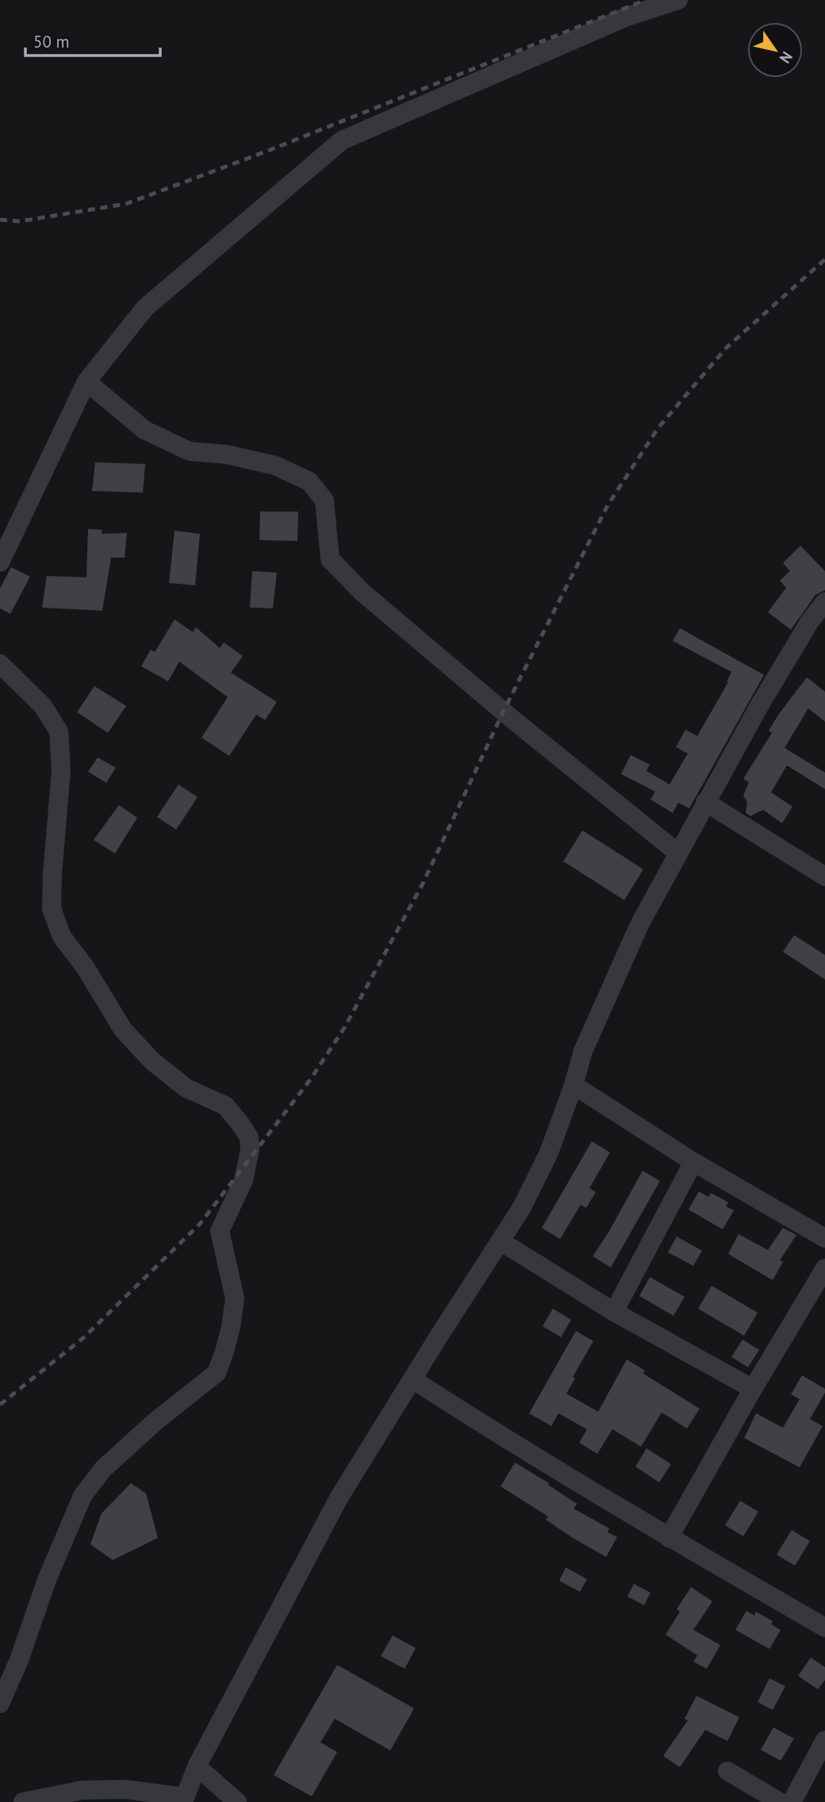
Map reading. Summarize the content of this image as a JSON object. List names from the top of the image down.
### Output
{
  "scale_bar": "50 m",
  "north": "bottom right"
}
